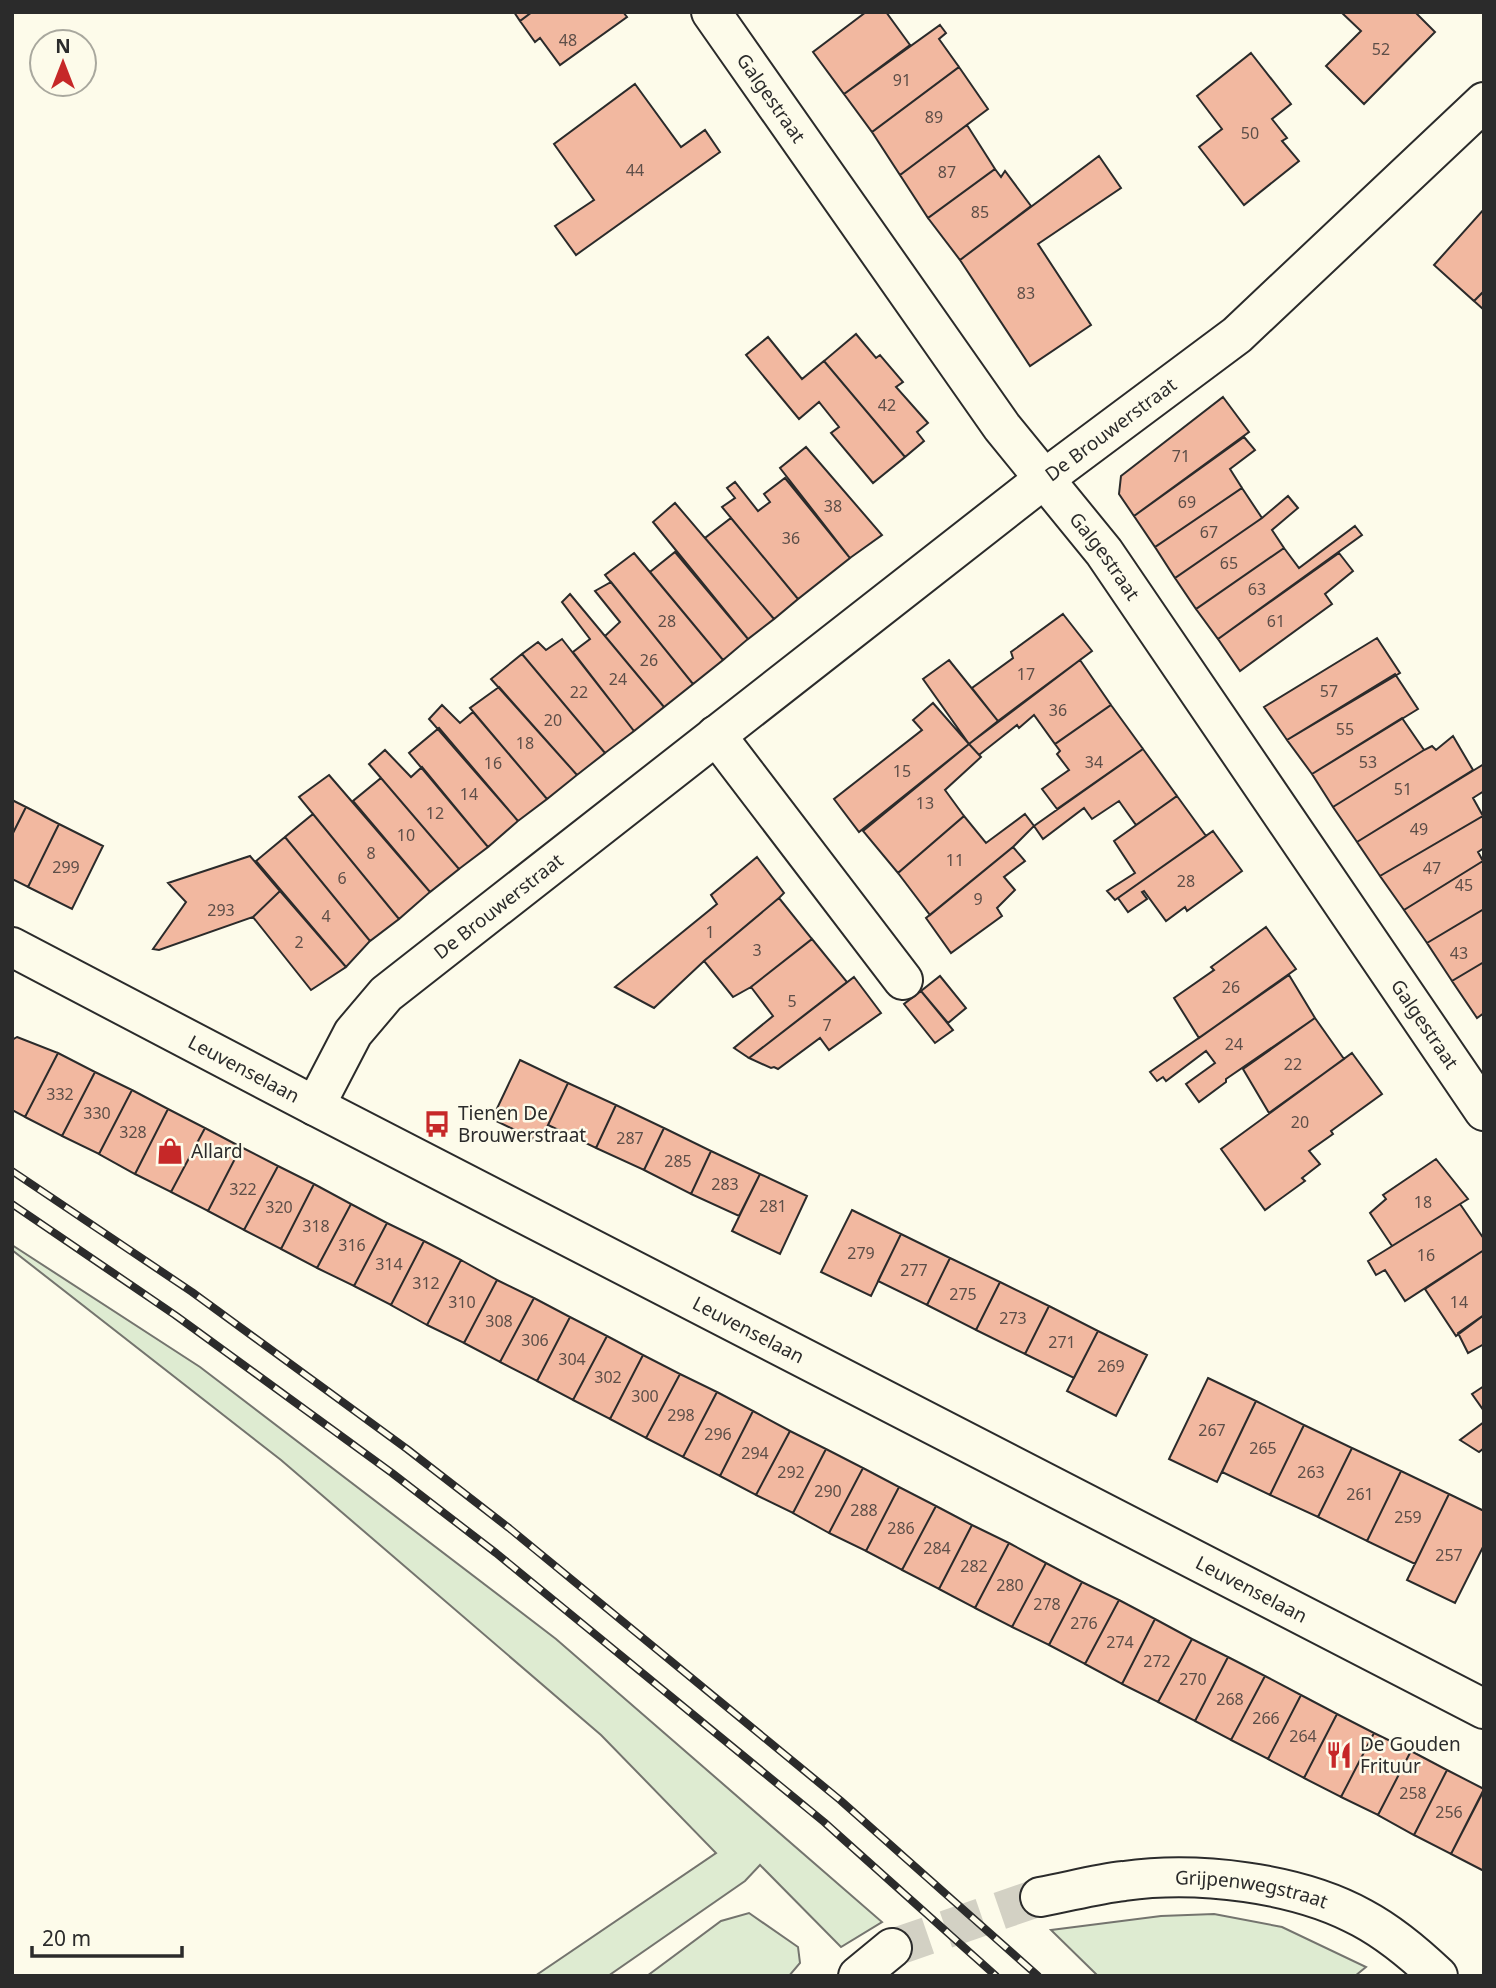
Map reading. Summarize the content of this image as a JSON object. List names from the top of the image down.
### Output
{
  "streets": {
    "street": [
      "Galgestraat",
      "De Brouwerstraat",
      "Leuvenselaan",
      "Grijpenwegstraat"
    ]
  },
  "crossings": [
    ["Galgestraat", "De Brouwerstraat"],
    ["De Brouwerstraat", "Leuvenselaan"]
  ],
  "places": {
    "bus stop": ["Tienen De Brouwerstraat"],
    "shop": ["Allard"],
    "restaurant": ["De Gouden Frituur"]
  },
  "house_numbers": [
    "48",
    "52",
    "91",
    "89",
    "50",
    "44",
    "87",
    "85",
    "83",
    "42",
    "71",
    "69",
    "38",
    "67",
    "36",
    "65",
    "63",
    "28",
    "61",
    "26",
    "17",
    "24",
    "57",
    "22",
    "36",
    "20",
    "55",
    "18",
    "34",
    "53",
    "16",
    "15",
    "51",
    "14",
    "13",
    "12",
    "49",
    "10",
    "8",
    "11",
    "299",
    "47",
    "6",
    "28",
    "45",
    "9",
    "293",
    "4",
    "1",
    "2",
    "3",
    "43",
    "26",
    "5",
    "7",
    "24",
    "22",
    "332",
    "330",
    "20",
    "328",
    "287",
    "285",
    "283",
    "322",
    "18",
    "281",
    "320",
    "318",
    "316",
    "279",
    "16",
    "314",
    "277",
    "312",
    "275",
    "310",
    "14",
    "273",
    "308",
    "306",
    "271",
    "304",
    "269",
    "302",
    "300",
    "298",
    "267",
    "296",
    "265",
    "294",
    "292",
    "263",
    "290",
    "261",
    "288",
    "259",
    "286",
    "284",
    "257",
    "282",
    "280",
    "278",
    "276",
    "274",
    "272",
    "270",
    "268",
    "266",
    "264",
    "258",
    "256"
  ],
  "scale_bar": "20 m",
  "north": "top"
}
